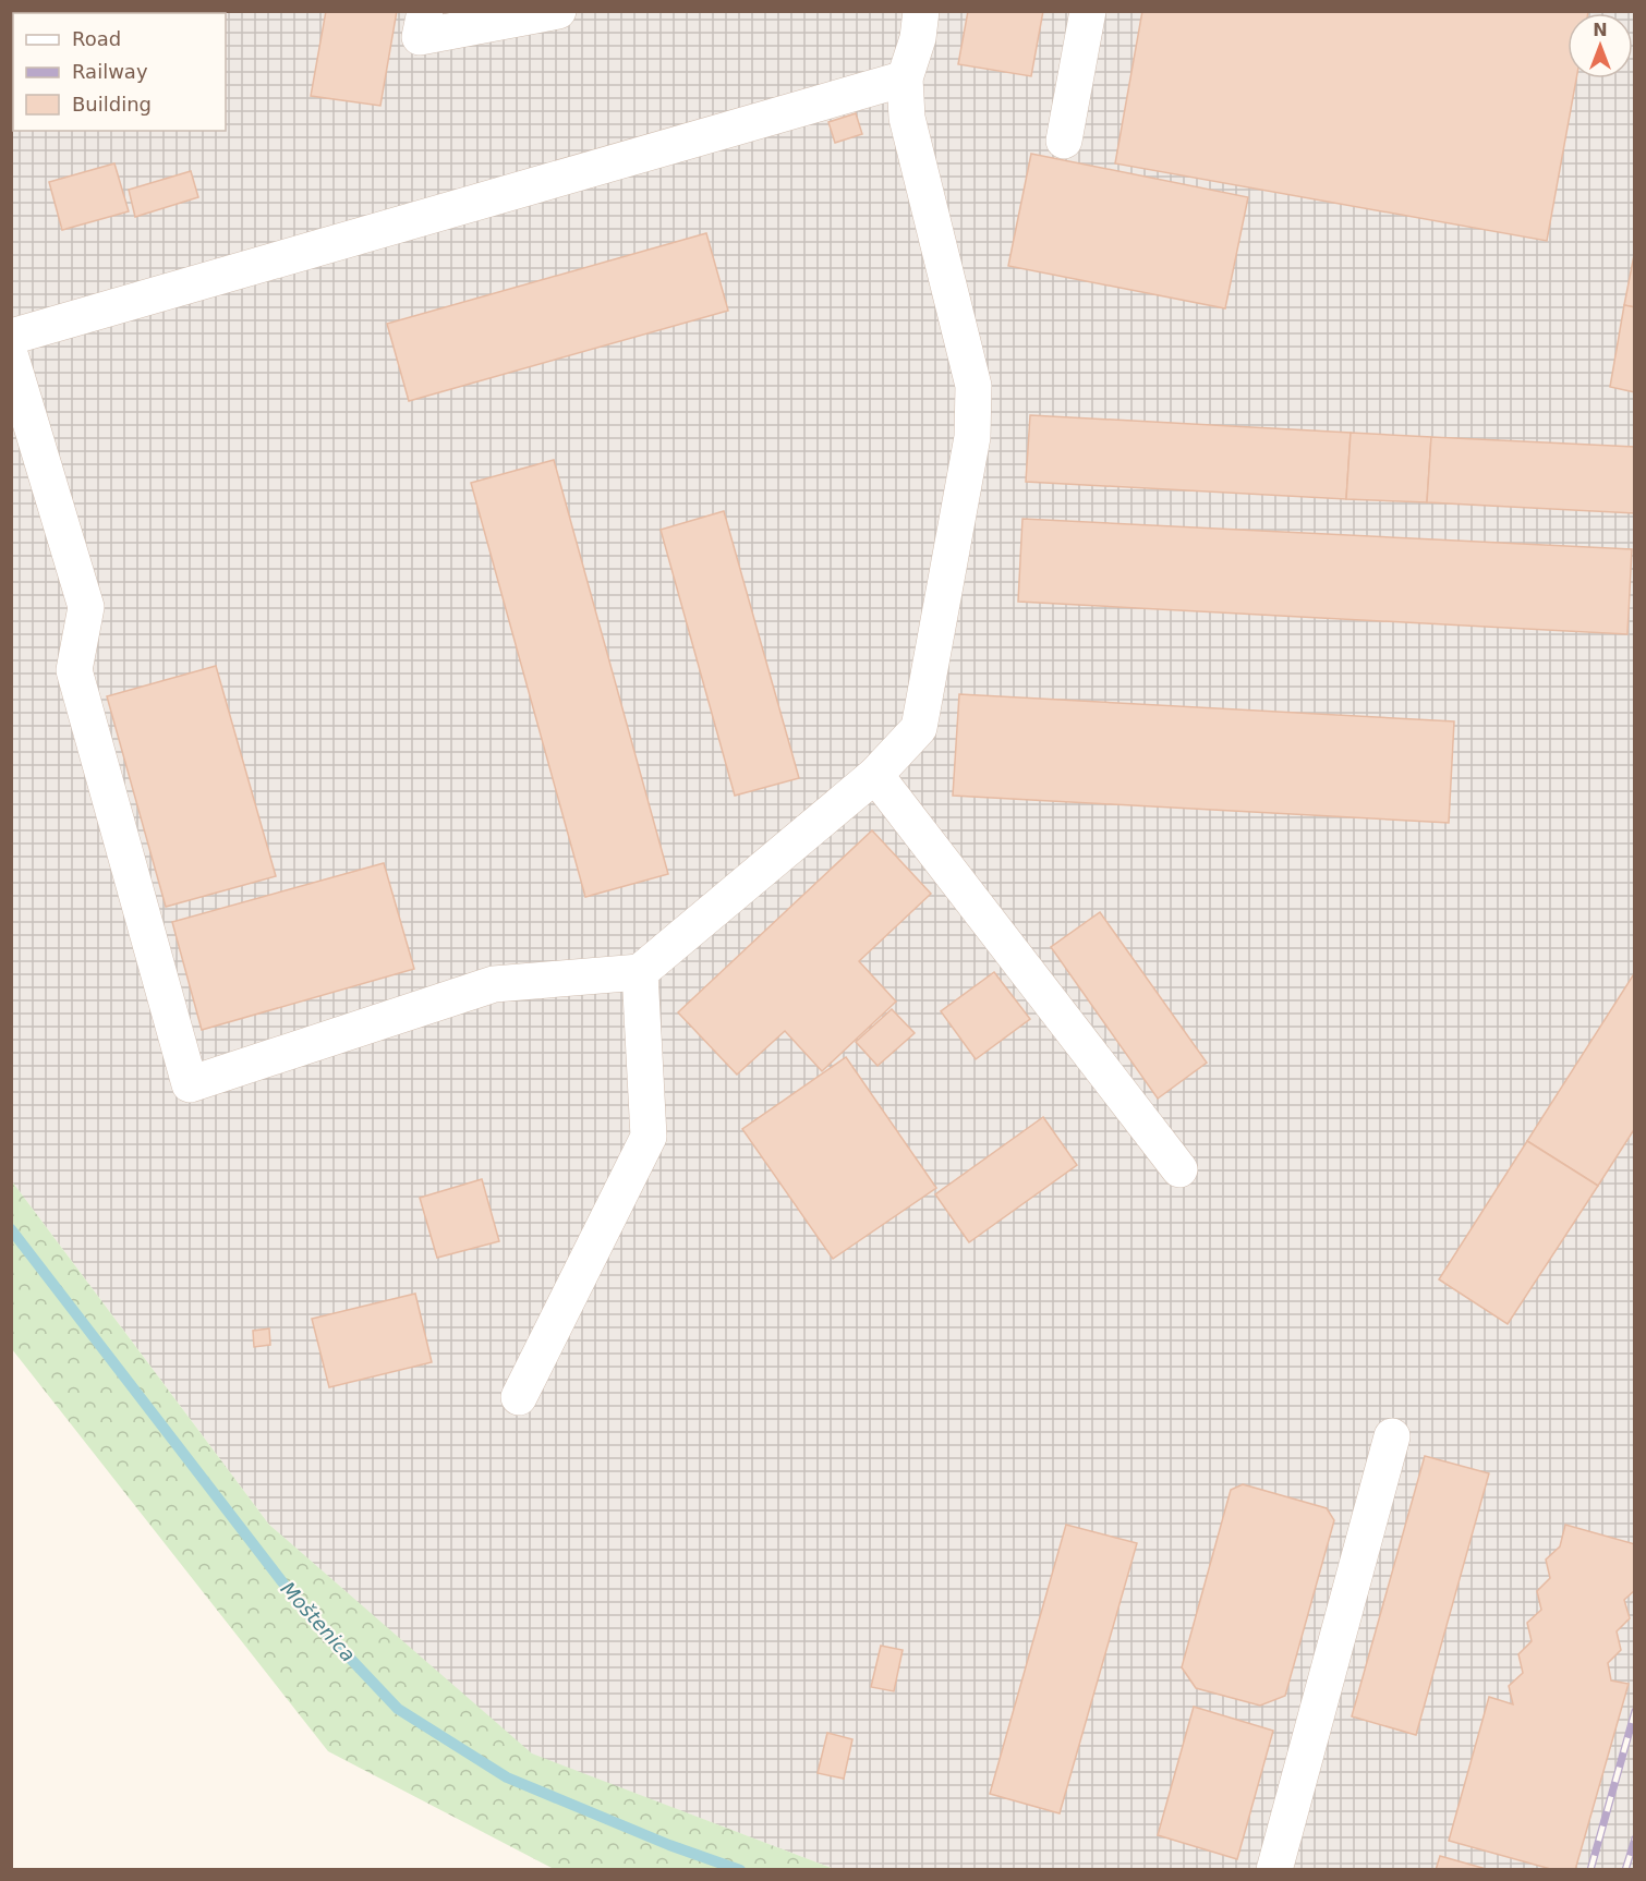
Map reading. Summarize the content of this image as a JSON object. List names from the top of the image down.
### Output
{
  "water": ["Moštenica"],
  "legend": ["Road", "Railway", "Building"],
  "north": "top"
}
